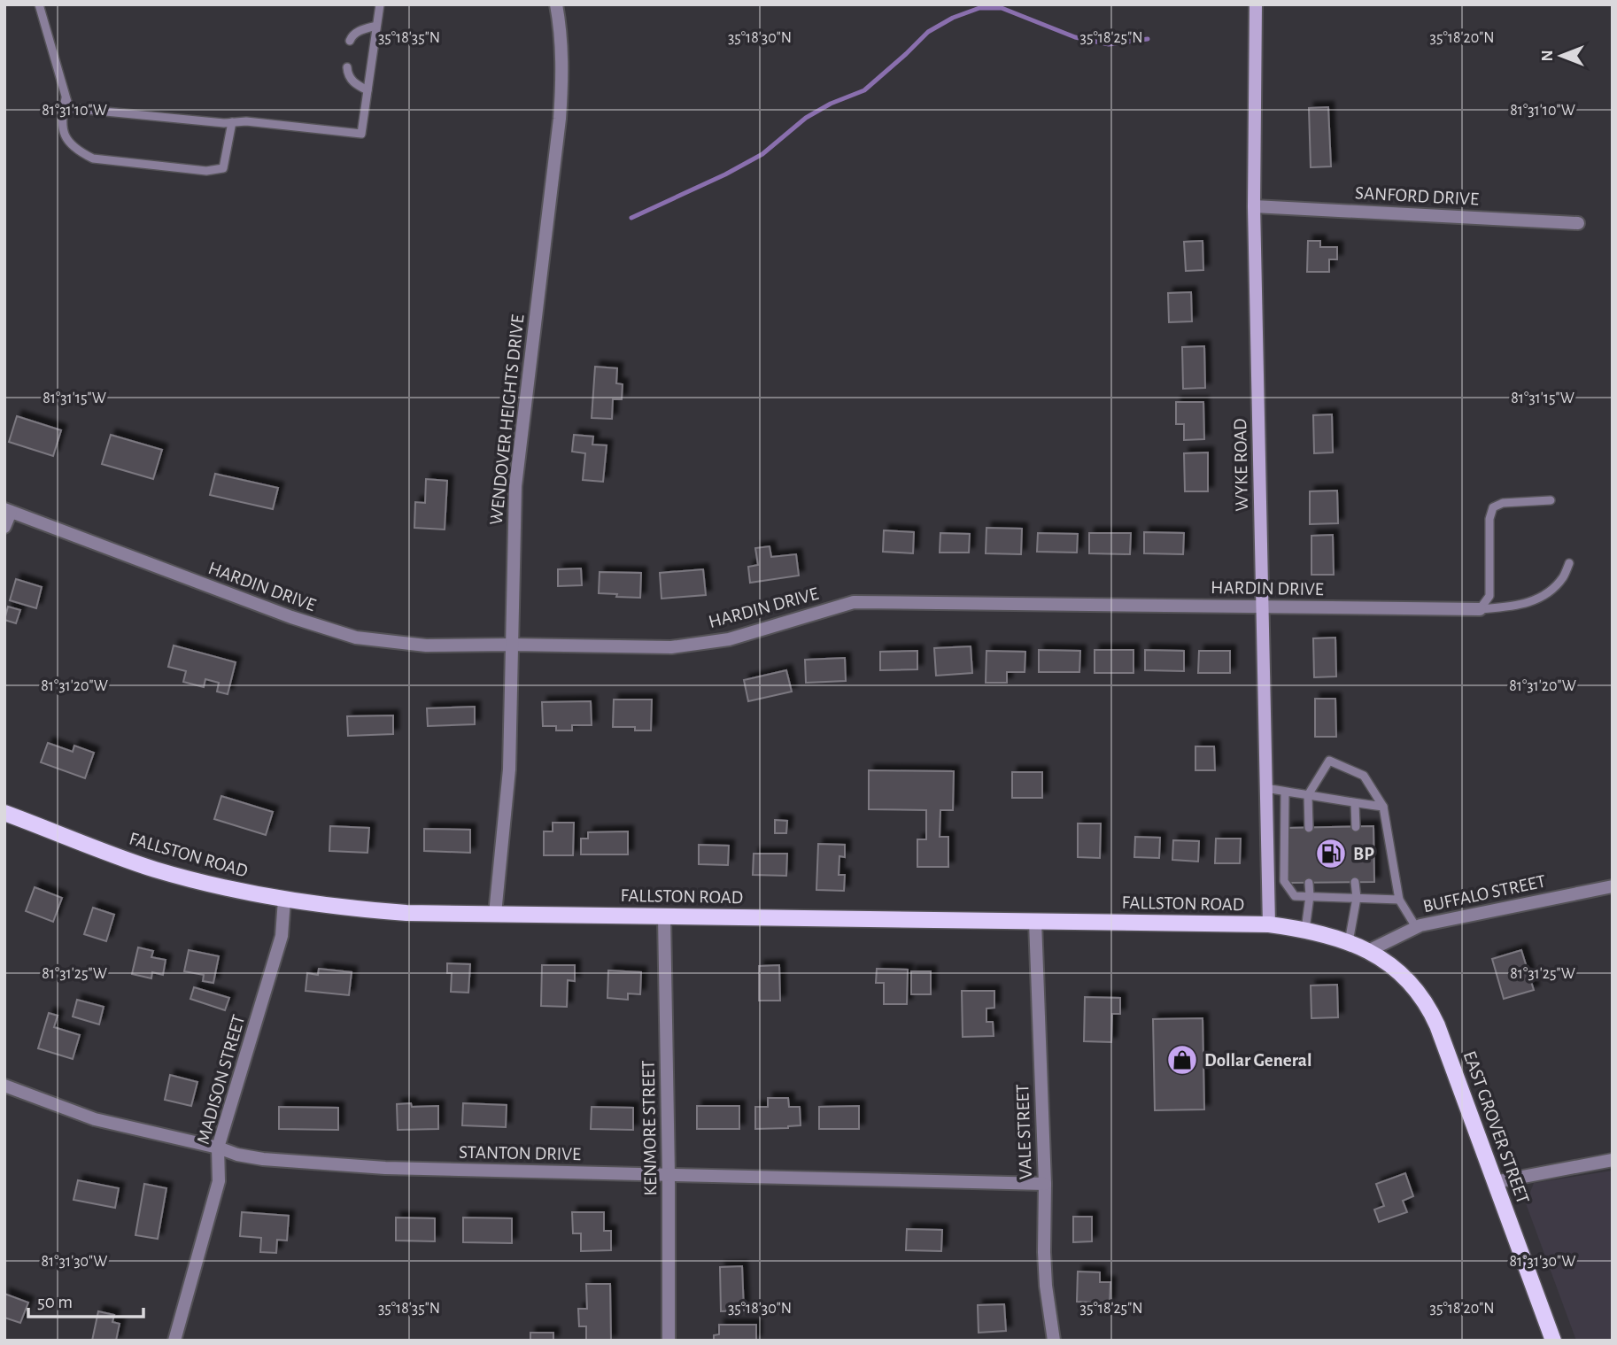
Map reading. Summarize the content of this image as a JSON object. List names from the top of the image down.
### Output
{
  "streets": {
    "main road": ["WYKE ROAD", "FALLSTON ROAD", "EAST GROVER STREET"],
    "street": [
      "SANFORD DRIVE",
      "WENDOVER HEIGHTS DRIVE",
      "HARDIN DRIVE",
      "BUFFALO STREET",
      "MADISON STREET",
      "KENMORE STREET",
      "VALE STREET",
      "STANTON DRIVE"
    ]
  },
  "crossings": [
    ["SANFORD DRIVE", "WYKE ROAD"],
    ["WENDOVER HEIGHTS DRIVE", "HARDIN DRIVE"],
    ["WENDOVER HEIGHTS DRIVE", "FALLSTON ROAD"],
    ["WYKE ROAD", "HARDIN DRIVE"],
    ["WYKE ROAD", "FALLSTON ROAD"],
    ["FALLSTON ROAD", "BUFFALO STREET"],
    ["FALLSTON ROAD", "MADISON STREET"],
    ["FALLSTON ROAD", "EAST GROVER STREET"],
    ["FALLSTON ROAD", "KENMORE STREET"],
    ["FALLSTON ROAD", "VALE STREET"],
    ["BUFFALO STREET", "EAST GROVER STREET"],
    ["MADISON STREET", "STANTON DRIVE"],
    ["KENMORE STREET", "STANTON DRIVE"],
    ["VALE STREET", "STANTON DRIVE"]
  ],
  "places": {
    "fuel station": ["BP"],
    "shop": ["Dollar General"]
  },
  "scale_bar": "50 m",
  "north": "left",
  "coordinates": [
    "35°18'35\"N",
    "35°18'30\"N",
    "35°18'25\"N",
    "35°18'20\"N",
    "81°31'10\"W",
    "81°31'15\"W",
    "81°31'20\"W",
    "81°31'25\"W",
    "81°31'30\"W"
  ]
}
